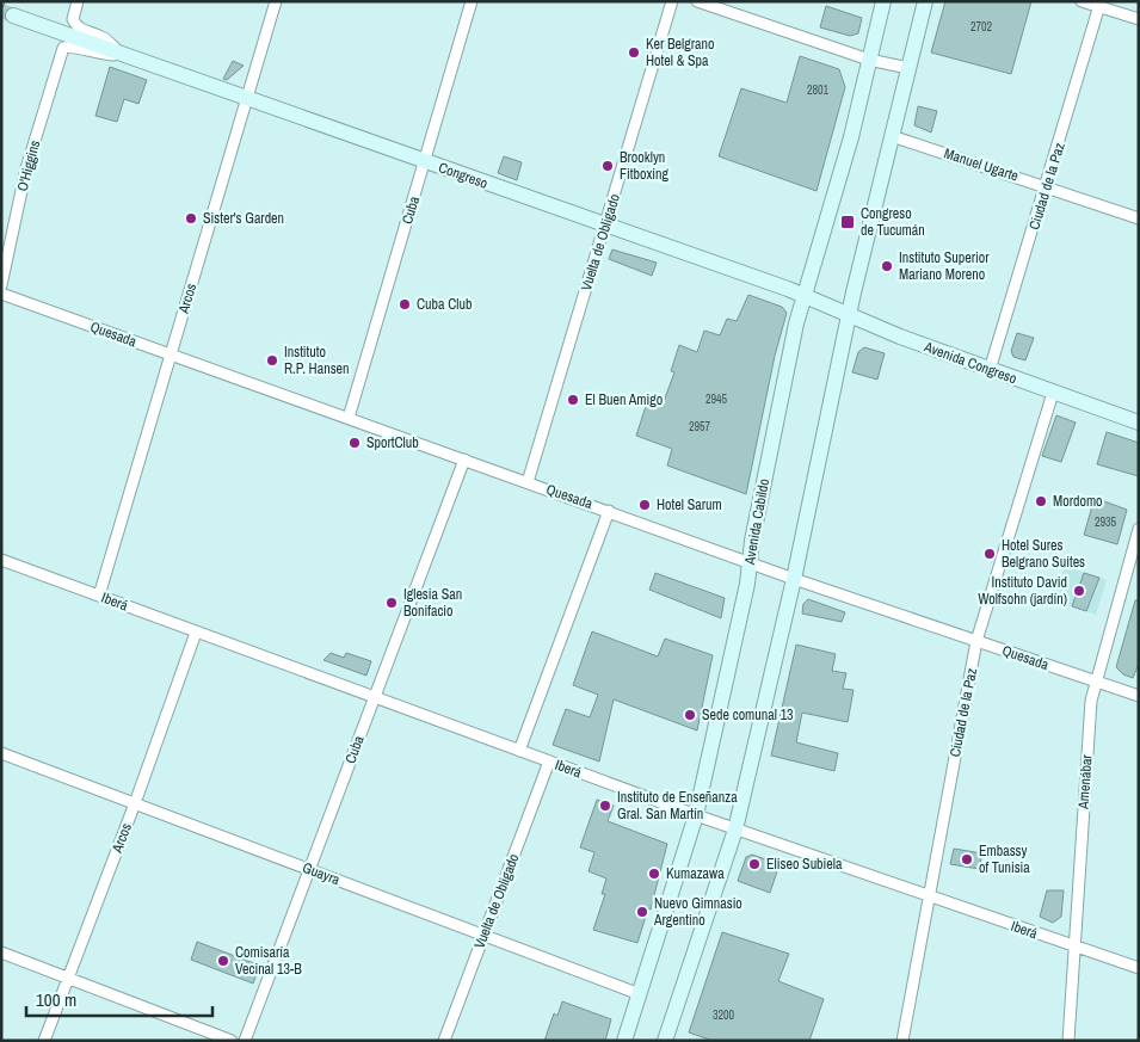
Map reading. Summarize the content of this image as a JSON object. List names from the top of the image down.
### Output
{
  "streets": {
    "main road": ["Congreso", "Avenida Congreso", "Avenida Cabildo"],
    "street": [
      "Manuel Ugarte",
      "O'Higgins",
      "Ciudad de la Paz",
      "Cuba",
      "Vuelta de Obligado",
      "Arcos",
      "Quesada",
      "Iberá",
      "Amenábar",
      "Guayra"
    ]
  },
  "crossings": [
    ["Manuel Ugarte", "Ciudad de la Paz"],
    ["O'Higgins", "Congreso"],
    ["Congreso", "Cuba"],
    ["Congreso", "Vuelta de Obligado"],
    ["Congreso", "Arcos"],
    ["Congreso", "Avenida Congreso"],
    ["Congreso", "Avenida Cabildo"],
    ["Ciudad de la Paz", "Quesada"],
    ["Ciudad de la Paz", "Avenida Congreso"],
    ["Ciudad de la Paz", "Iberá"],
    ["Cuba", "Quesada"],
    ["Cuba", "Iberá"],
    ["Cuba", "Guayra"],
    ["Vuelta de Obligado", "Quesada"],
    ["Vuelta de Obligado", "Iberá"],
    ["Vuelta de Obligado", "Guayra"],
    ["Arcos", "Quesada"],
    ["Arcos", "Iberá"],
    ["Arcos", "Guayra"],
    ["Quesada", "Avenida Cabildo"],
    ["Quesada", "Amenábar"],
    ["Avenida Congreso", "Avenida Cabildo"],
    ["Avenida Cabildo", "Iberá"],
    ["Avenida Cabildo", "Guayra"],
    ["Iberá", "Amenábar"]
  ],
  "places": {
    "other": [
      "Ker Belgrano Hotel & Spa",
      "Brooklyn Fitboxing",
      "Sister's Garden",
      "Instituto Superior Mariano Moreno",
      "Cuba Club",
      "Instituto R.P. Hansen",
      "El Buen Amigo",
      "SportClub",
      "Mordomo",
      "Hotel Sarum",
      "Hotel Sures Belgrano Suites",
      "Instituto David Wolfsohn (jardín)",
      "Iglesia San Bonifacio",
      "Sede comunal 13",
      "Instituto de Enseñanza Gral. San Martín",
      "Embassy of Tunisia",
      "Eliseo Subiela",
      "Kumazawa",
      "Nuevo Gimnasio Argentino",
      "Comisaría Vecinal 13-B"
    ],
    "transit": ["Congreso de Tucumán"]
  },
  "house_numbers": [
    "2702",
    "2801",
    "2945",
    "2957",
    "2935",
    "3200"
  ],
  "scale_bar": "100 m"
}
